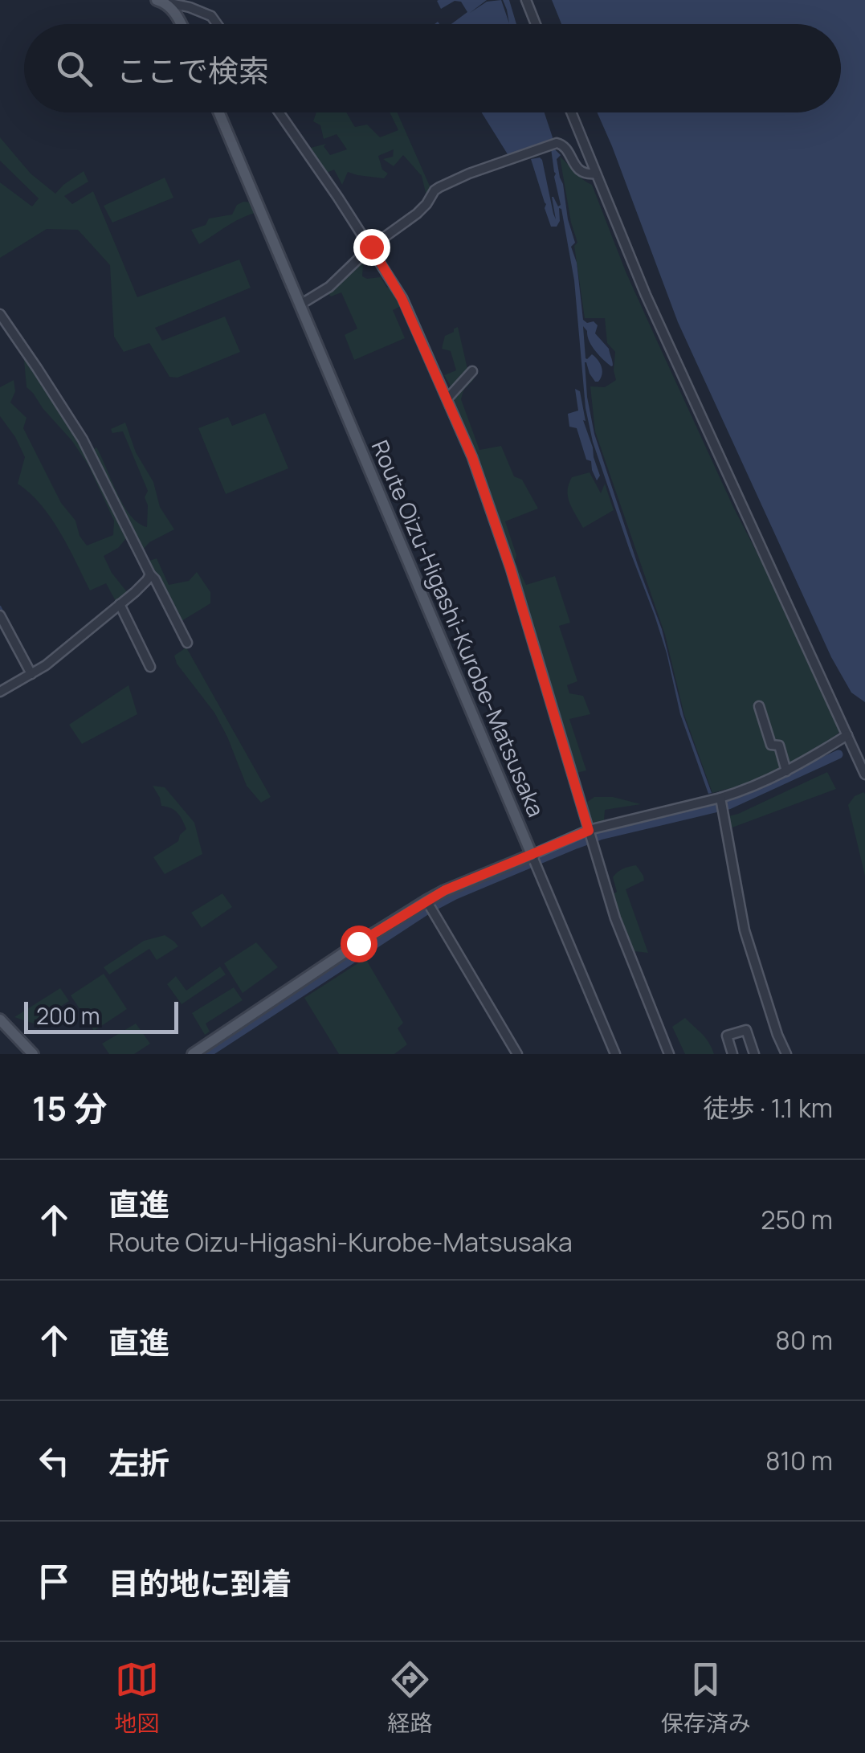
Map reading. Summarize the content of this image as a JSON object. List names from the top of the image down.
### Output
{
  "streets": {
    "main road": ["Route Oizu-Higashi-Kurobe-Matsusaka"]
  },
  "scale_bar": "200 m",
  "page": {
    "search": "ここで検索",
    "scale": "200 m",
    "heading": ["15 分", "徒歩 · 1.1 km"],
    "list": [
      ["直進", "Route Oizu-Higashi-Kurobe-Matsusaka", "250 m"],
      ["直進", "80 m"],
      ["左折", "810 m"],
      "目的地に到着"
    ],
    "nav": ["地図", "経路", "保存済み"]
  }
}
